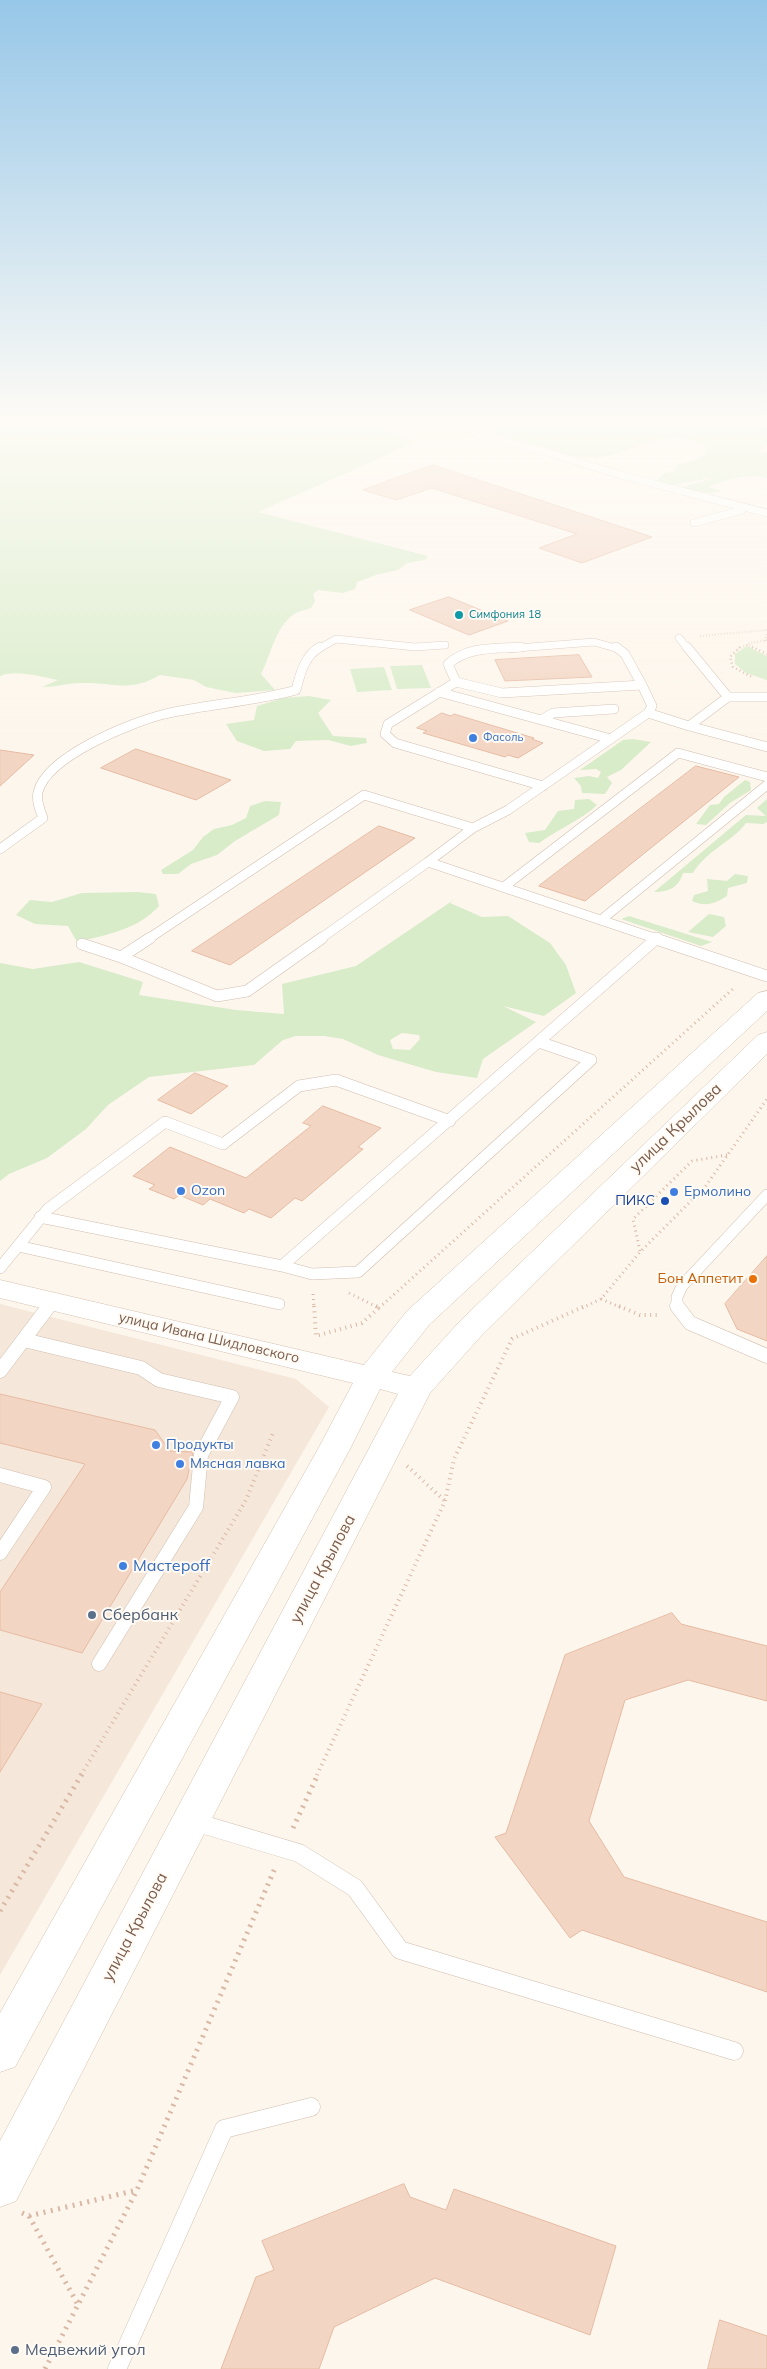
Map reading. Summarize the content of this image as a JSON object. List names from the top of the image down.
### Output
{
  "streets": {
    "main road": ["улица Крылова", "улица Ивана Шидловского"]
  },
  "crossings": [
    ["улица Крылова", "улица Ивана Шидловского"]
  ],
  "places": [
    "Симфония 18",
    "Фасоль",
    "Ozon",
    "Ермолино",
    "ПИКС",
    "Бон Аппетит",
    "Продукты",
    "Мясная лавка",
    "Мастерoff",
    "Сбербанк",
    "Медвежий угол"
  ]
}
